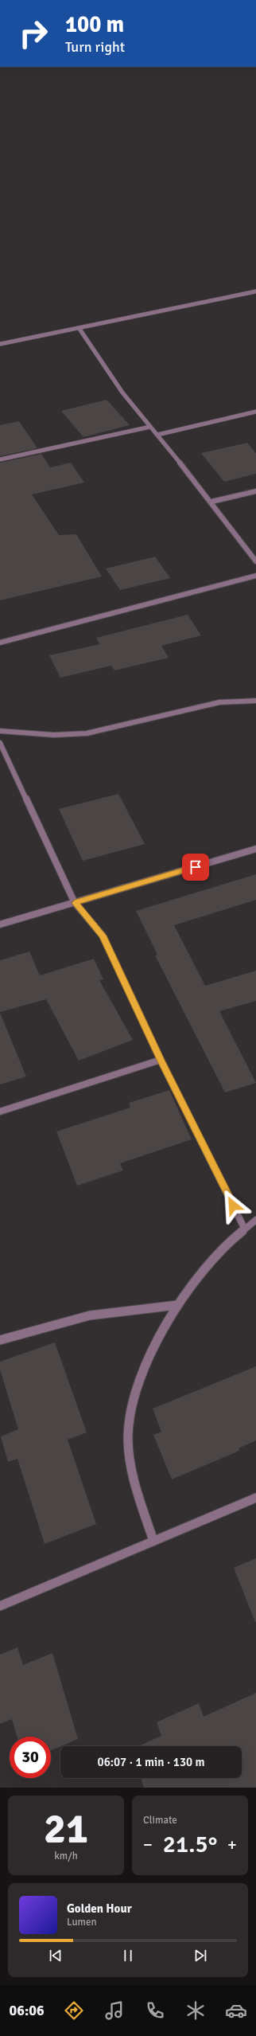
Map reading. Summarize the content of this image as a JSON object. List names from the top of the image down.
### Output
{
  "page": {
    "turn": ["100 m", "Turn right"],
    "limit": "30",
    "trip": "06:07 · 1 min · 130 m",
    "tile": [
      ["21", "km/h"],
      "Climate"
    ],
    "heat": ["−", "21.5°", "+"],
    "song": ["Golden Hour", "Lumen"],
    "tabs": "06:06"
  }
}
